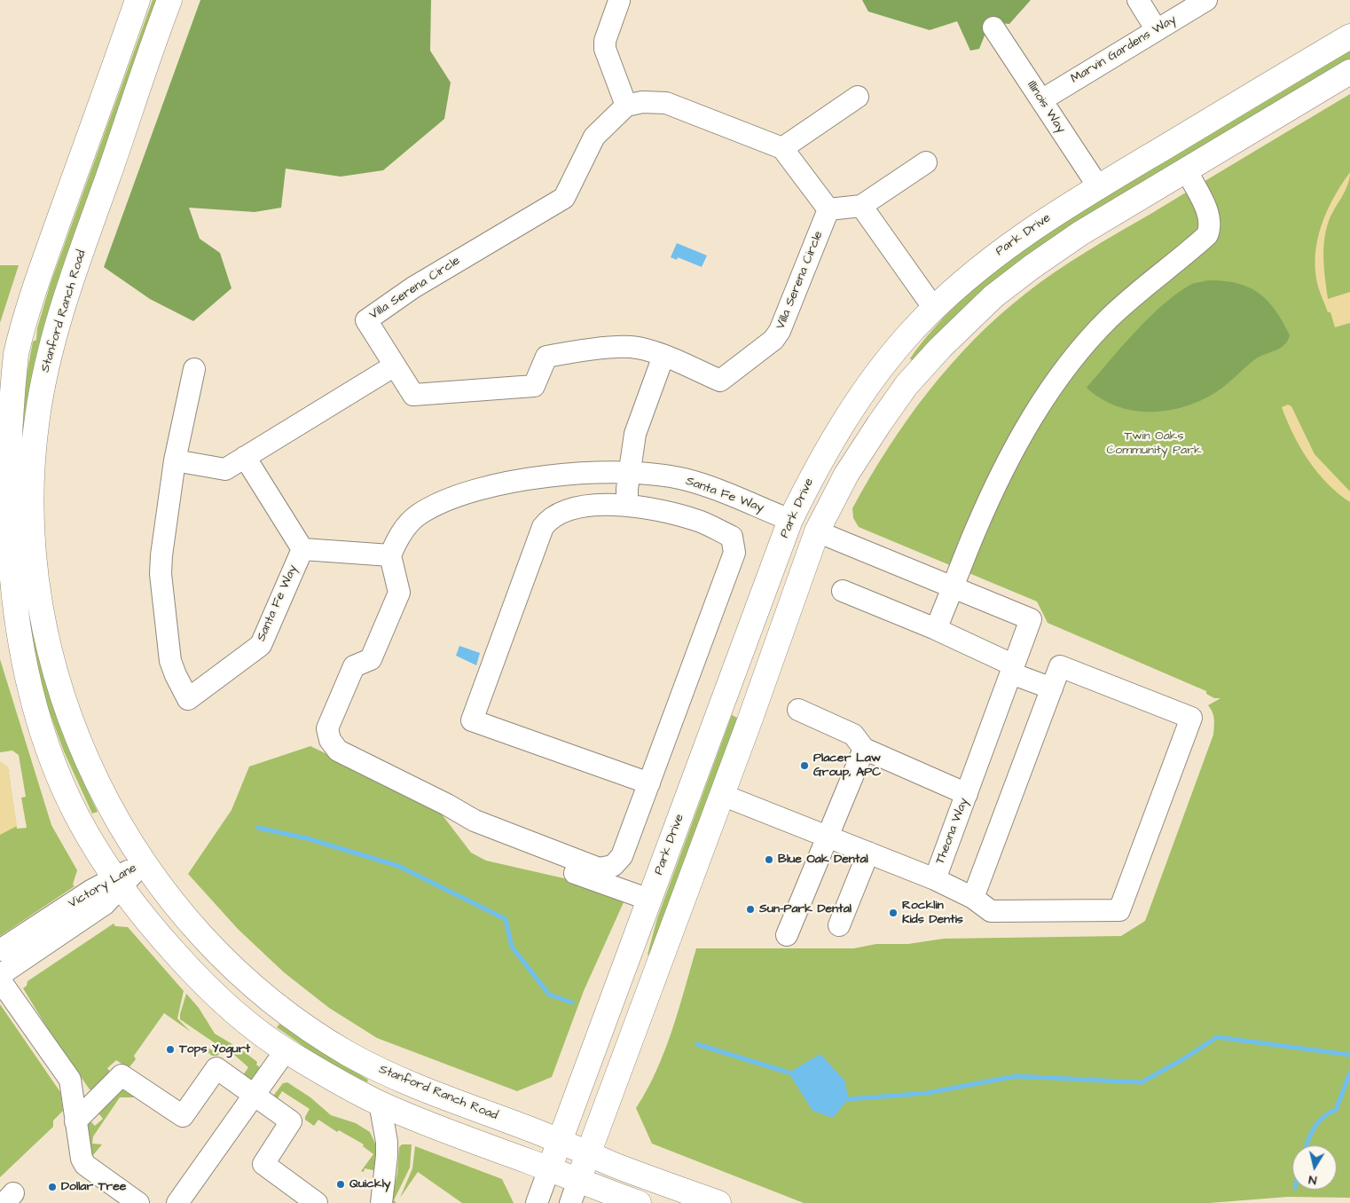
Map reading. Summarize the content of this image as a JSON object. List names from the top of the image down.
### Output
{
  "streets": {
    "main road": ["Park Drive", "Stanford Ranch Road"],
    "street": [
      "Marvin Gardens Way",
      "Illinois Way",
      "Villa Serena Circle",
      "Santa Fe Way",
      "Theona Way",
      "Victory Lane"
    ]
  },
  "crossings": [
    ["Marvin Gardens Way", "Illinois Way"],
    ["Illinois Way", "Park Drive"],
    ["Park Drive", "Stanford Ranch Road"],
    ["Park Drive", "Santa Fe Way"],
    ["Stanford Ranch Road", "Victory Lane"]
  ],
  "parks": ["Twin Oaks Community Park"],
  "places": [
    "Placer Law Group, APC",
    "Blue Oak Dental",
    "Sun-Park Dental",
    "Rocklin Kids Dentis",
    "Tops Yogurt",
    "Quickly",
    "Dollar Tree"
  ],
  "north": "bottom"
}
